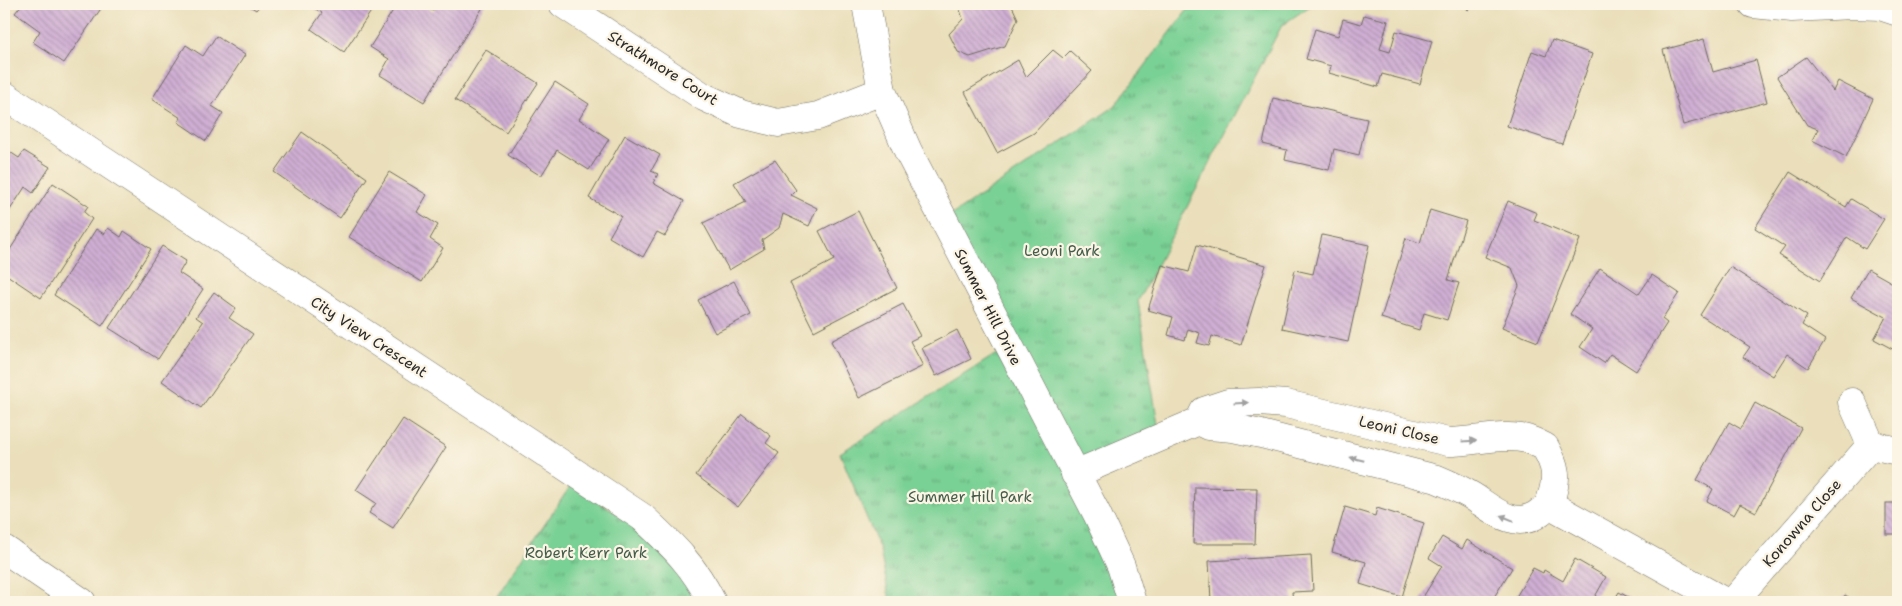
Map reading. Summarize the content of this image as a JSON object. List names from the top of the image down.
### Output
{
  "streets": {
    "street": [
      "Strathmore Court",
      "Summer Hill Drive",
      "City View Crescent",
      "Leoni Close",
      "Konowna Close"
    ]
  },
  "crossings": [
    ["Strathmore Court", "Summer Hill Drive"],
    ["Summer Hill Drive", "Leoni Close"]
  ],
  "one_way": ["Leoni Close"],
  "parks": ["Leoni Park", "Summer Hill Park", "Robert Kerr Park"]
}
